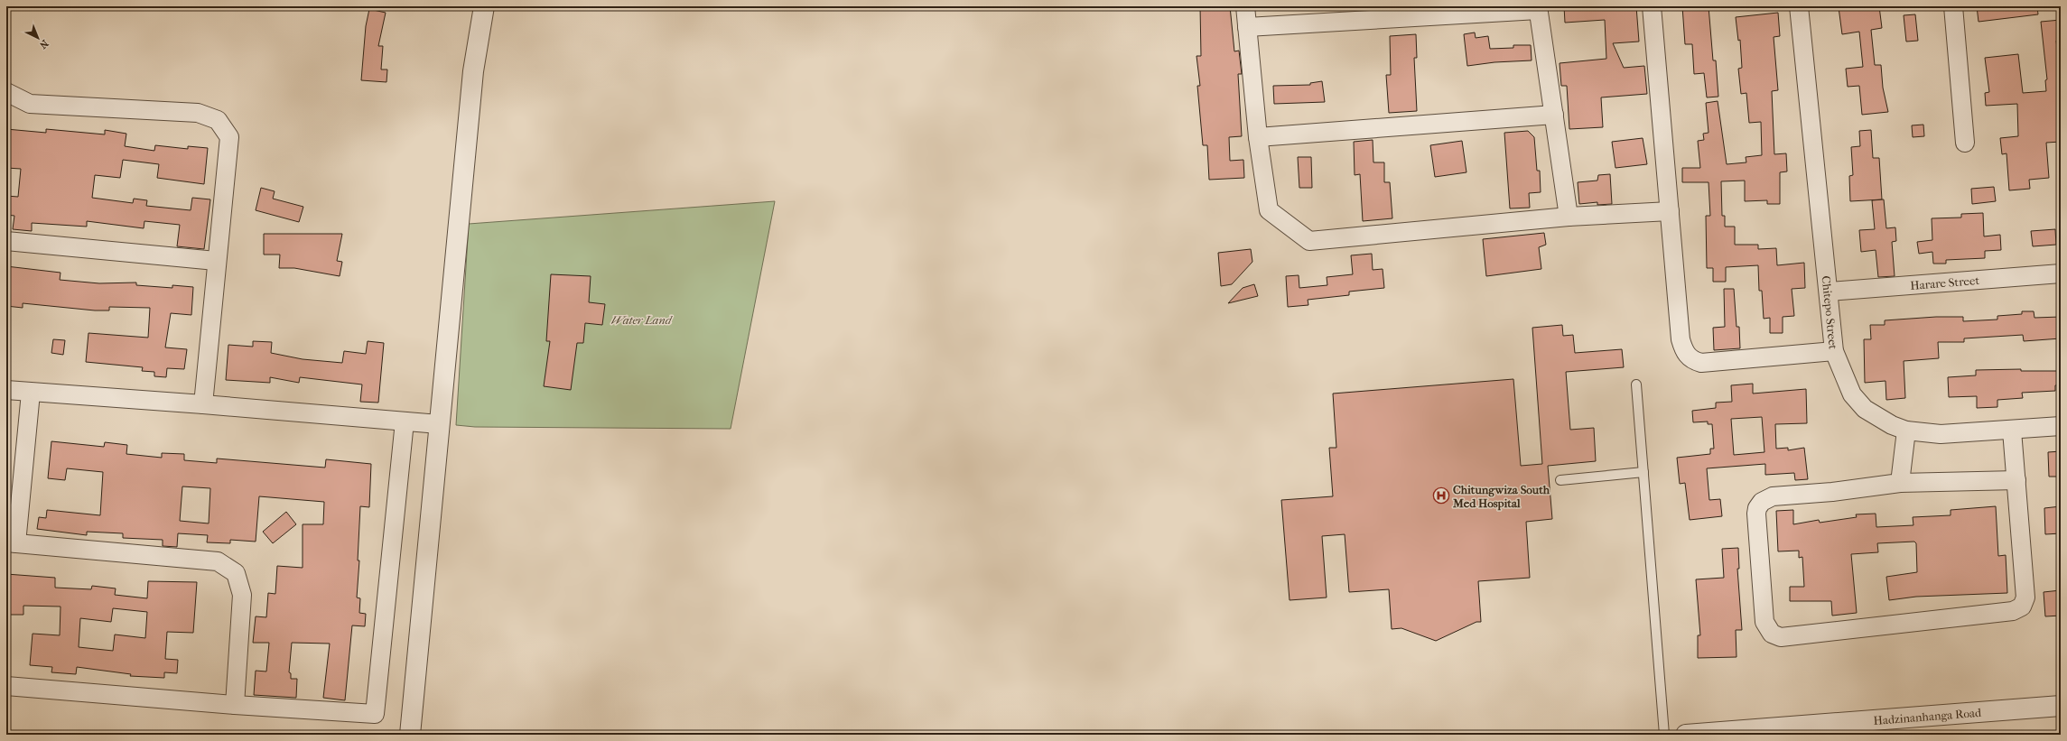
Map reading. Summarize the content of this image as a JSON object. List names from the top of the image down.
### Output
{
  "streets": {
    "street": ["Harare Street", "Chitepo Street", "Hadzinanhanga Road"]
  },
  "crossings": [
    ["Harare Street", "Chitepo Street"]
  ],
  "parks": ["Water Land"],
  "places": {
    "hospital": ["Chitungwiza South Med Hospital"]
  },
  "north": "bottom right"
}
